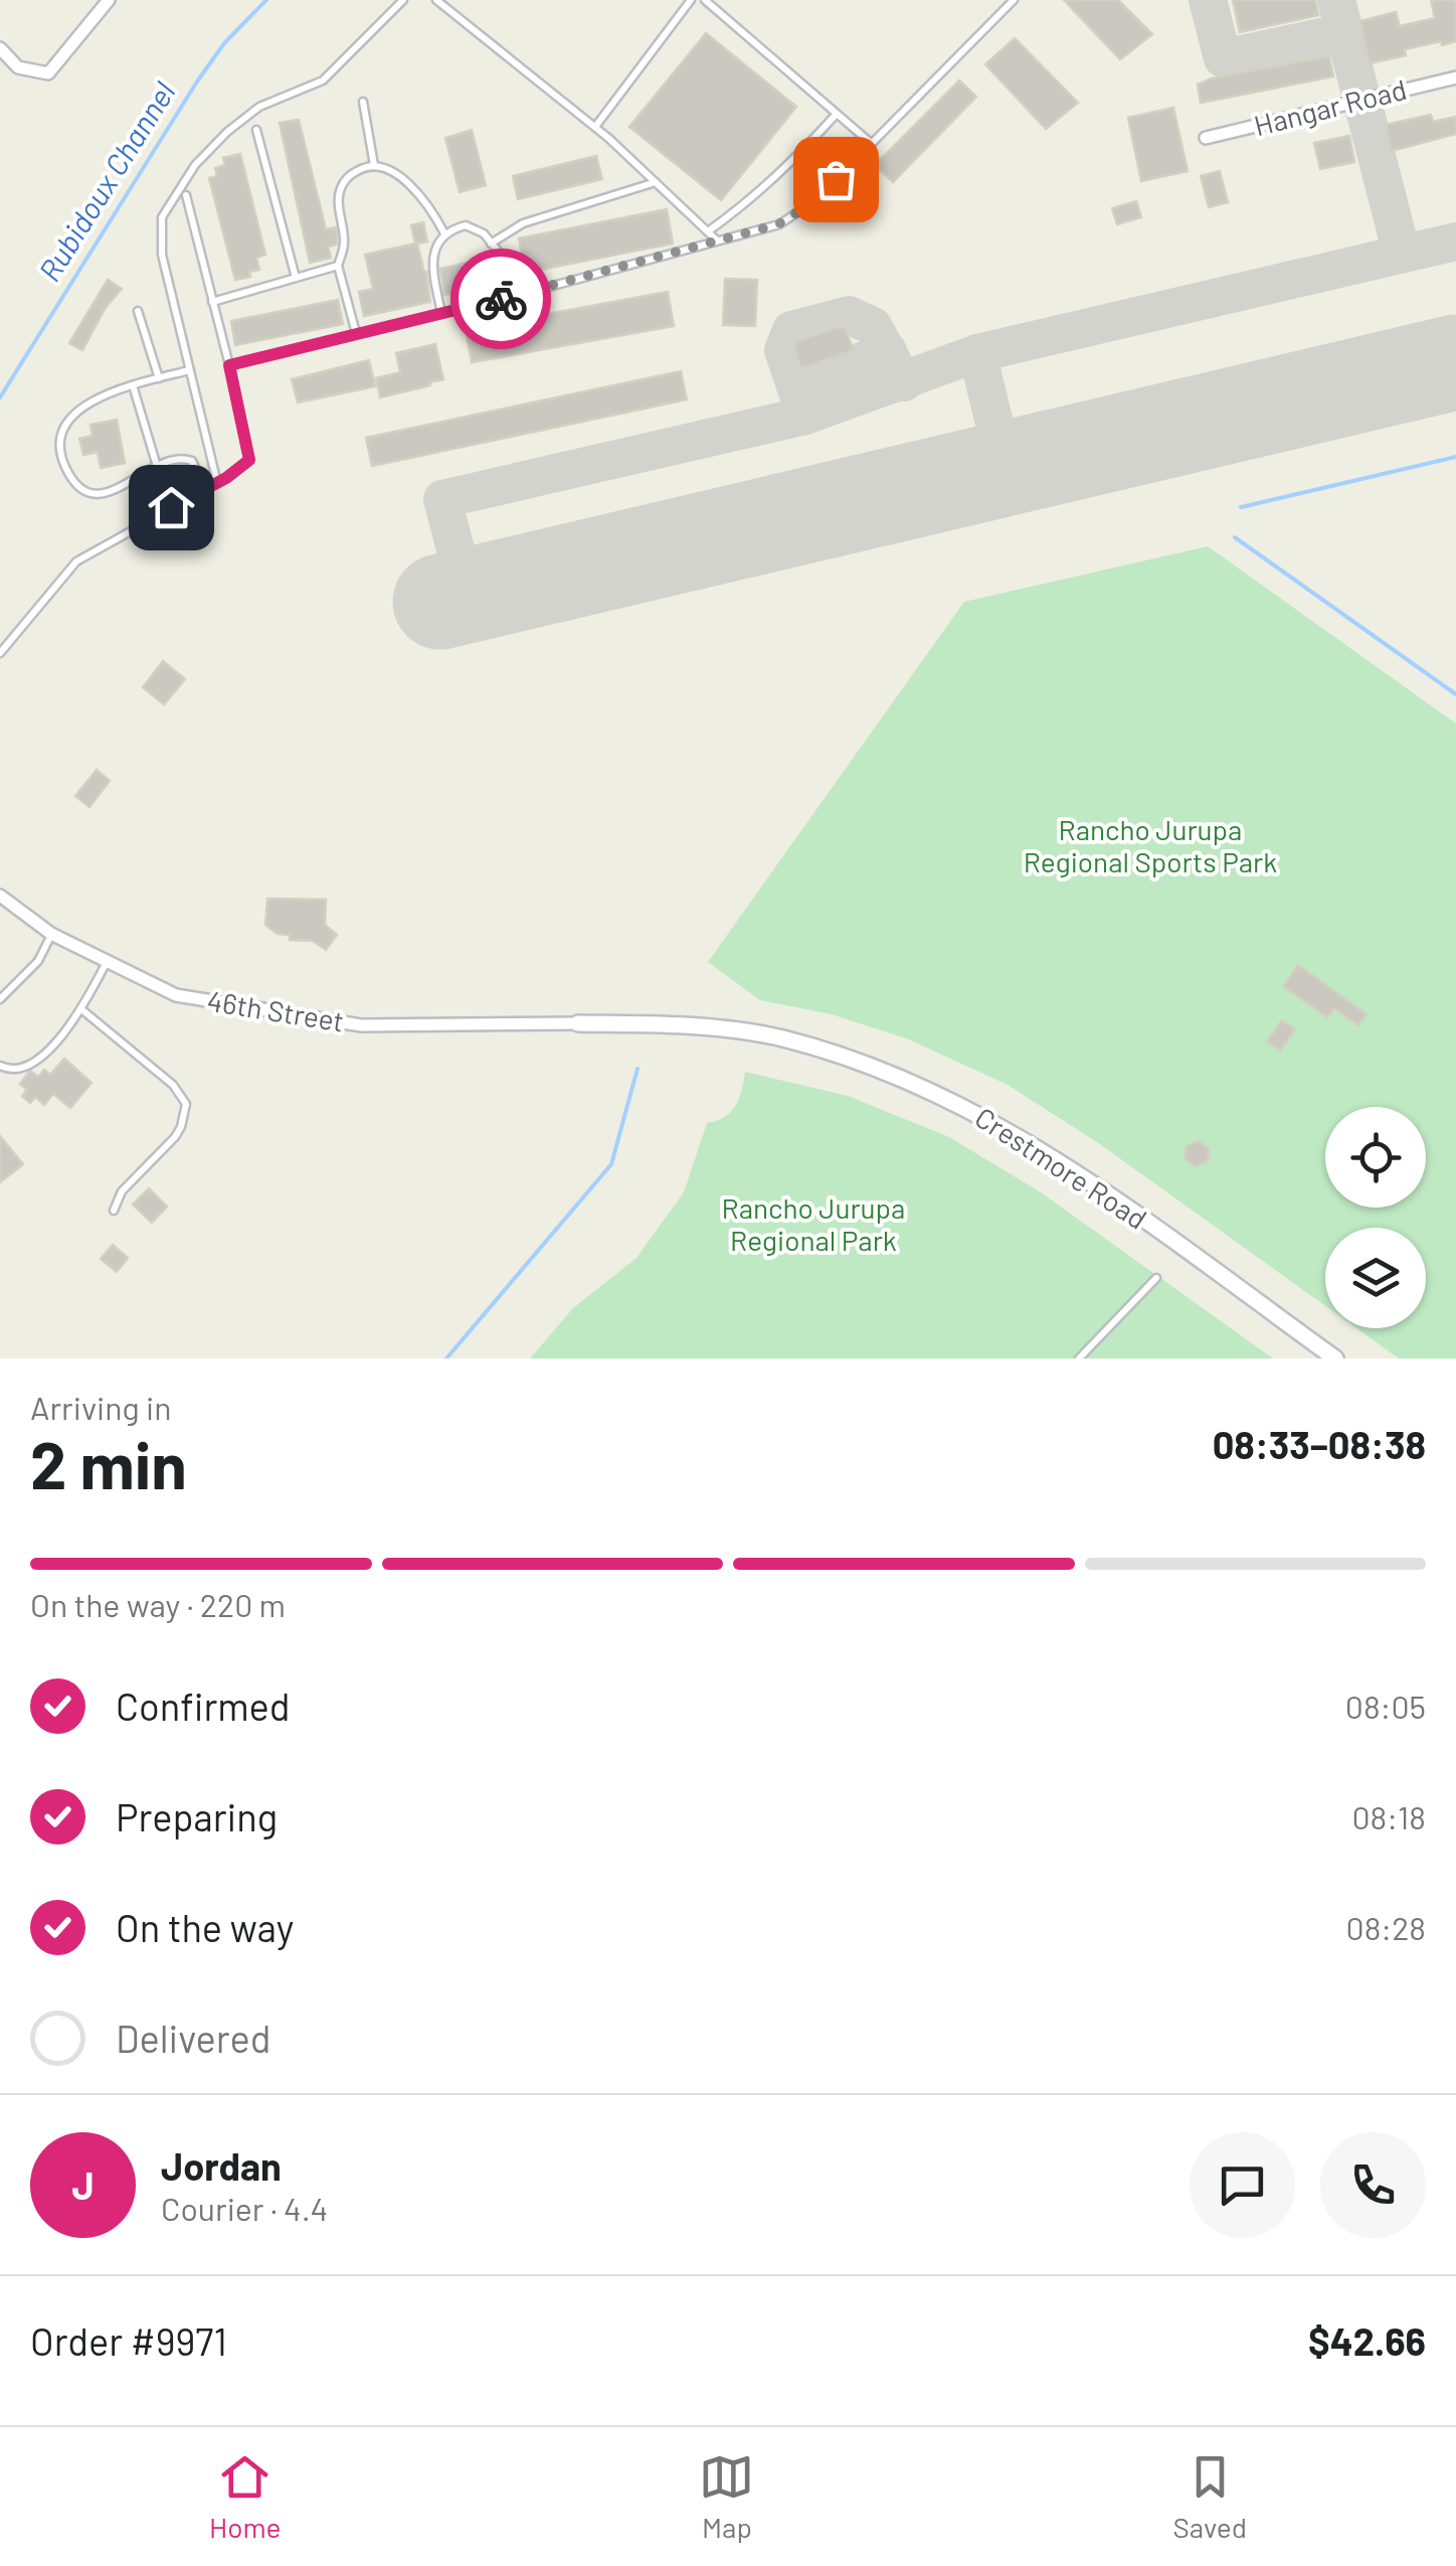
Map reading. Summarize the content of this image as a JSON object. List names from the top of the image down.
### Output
{
  "streets": {
    "street": ["Hangar Road", "46th Street", "Crestmore Road"]
  },
  "crossings": [
    ["46th Street", "Crestmore Road"]
  ],
  "water": ["Rubidoux Channel"],
  "parks": ["Rancho Jurupa Regional Sports Park", "Rancho Jurupa Regional Park"],
  "page": {
    "heading": ["2 min", "Arriving in", "08:33–08:38"],
    "panel": [
      "Jordan",
      "Courier · 4.4",
      "Order #9971",
      "$42.66"
    ],
    "bar": "On the way · 220 m",
    "list": [
      ["Confirmed", "08:05"],
      ["Preparing", "08:18"],
      ["On the way", "08:28"],
      "Delivered"
    ],
    "round": "J",
    "tabs": ["Home", "Map", "Saved"]
  }
}
